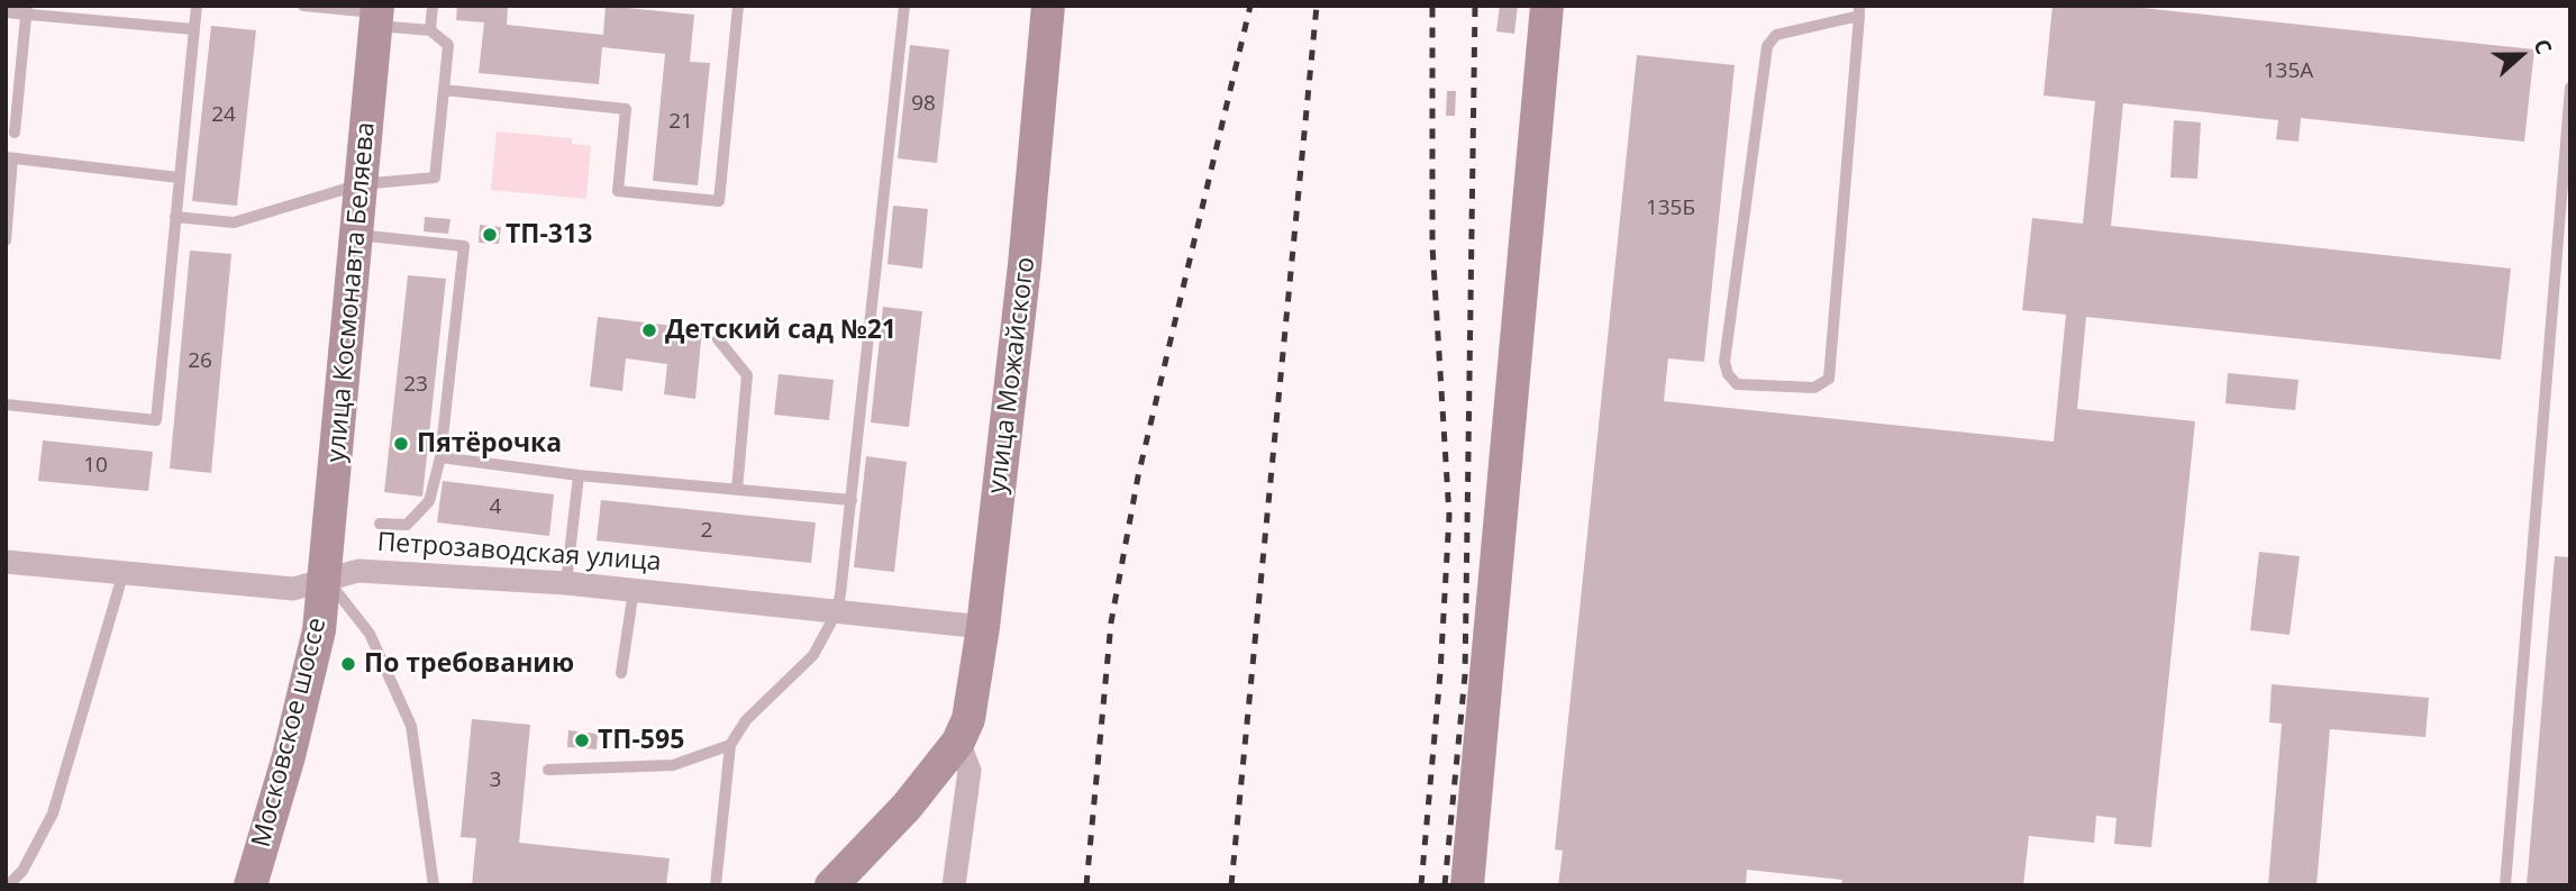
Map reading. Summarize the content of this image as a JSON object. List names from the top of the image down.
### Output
{
  "streets": {
    "street": [
      "улица Космонавта Беляева",
      "улица Можайского",
      "Петрозаводская улица",
      "Московское шоссе"
    ]
  },
  "crossings": [
    ["улица Космонавта Беляева", "Петрозаводская улица"],
    ["улица Космонавта Беляева", "Московское шоссе"],
    ["улица Можайского", "Петрозаводская улица"],
    ["Петрозаводская улица", "Московское шоссе"]
  ],
  "places": [
    "ТП-313",
    "Детский сад №21",
    "Пятёрочка",
    "По требованию",
    "ТП-595"
  ],
  "house_numbers": [
    "135А",
    "98",
    "24",
    "21",
    "135Б",
    "26",
    "23",
    "10",
    "4",
    "2",
    "3"
  ],
  "north": "right"
}
